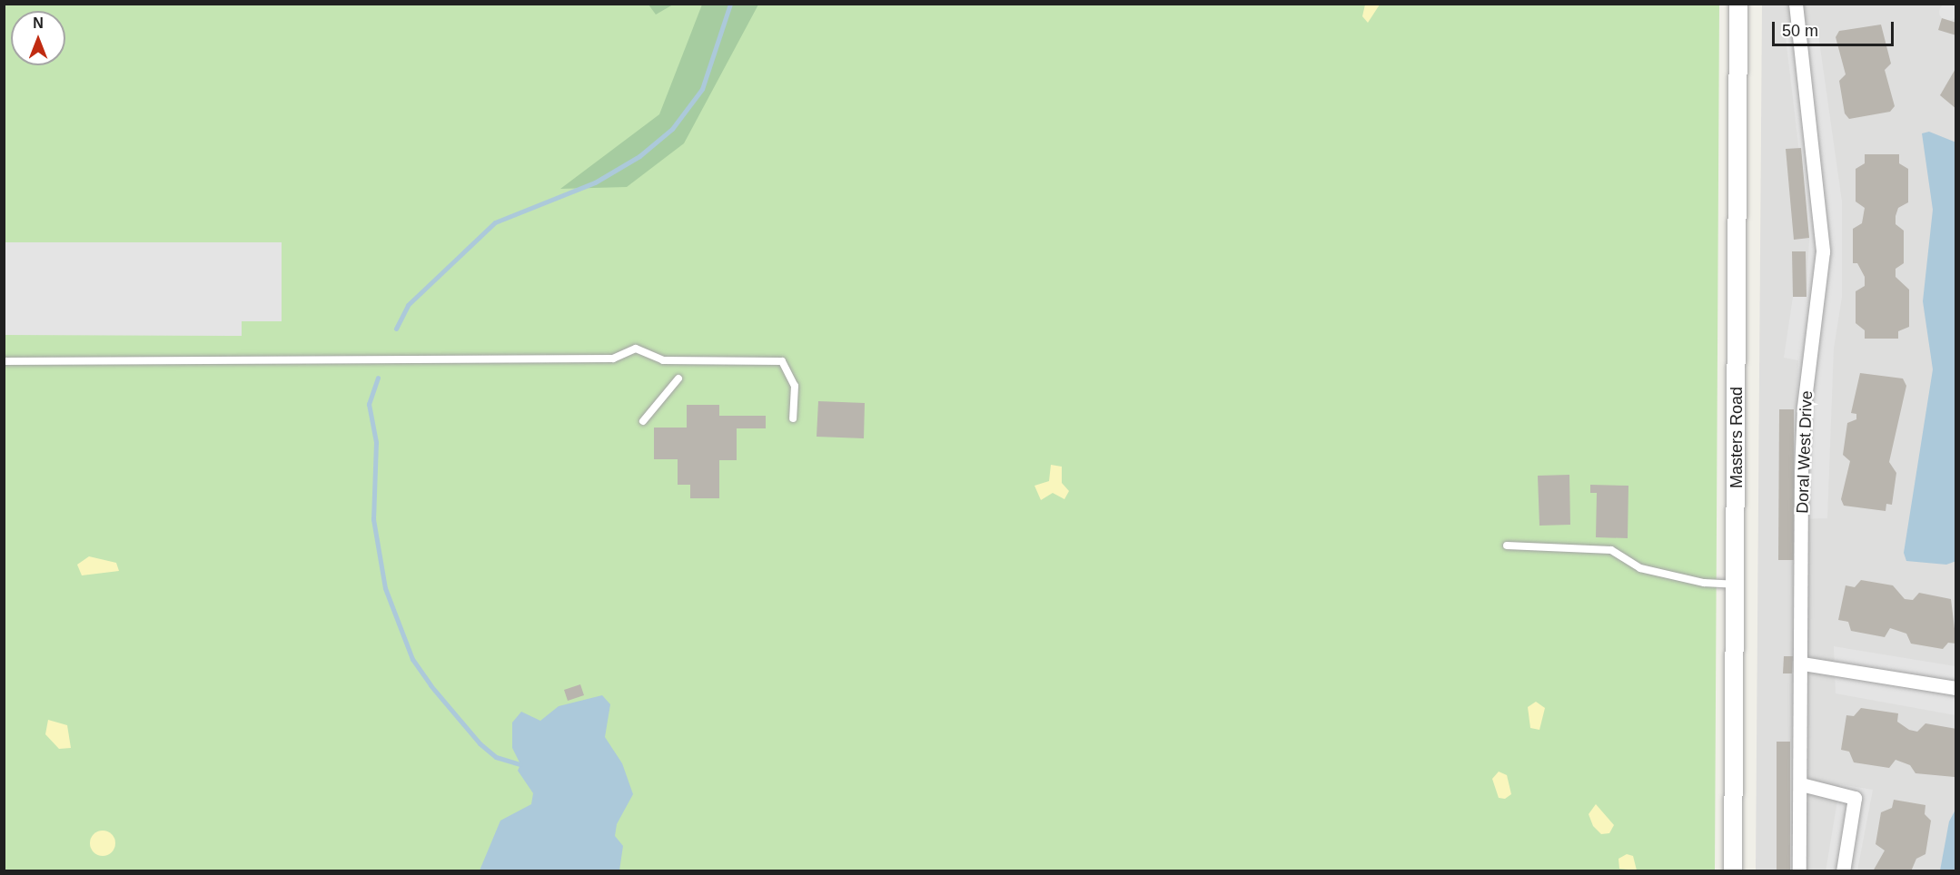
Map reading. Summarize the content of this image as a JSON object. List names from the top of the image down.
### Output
{
  "streets": {
    "street": ["Masters Road", "Doral West Drive"]
  },
  "scale_bar": "50 m",
  "north": "top"
}
